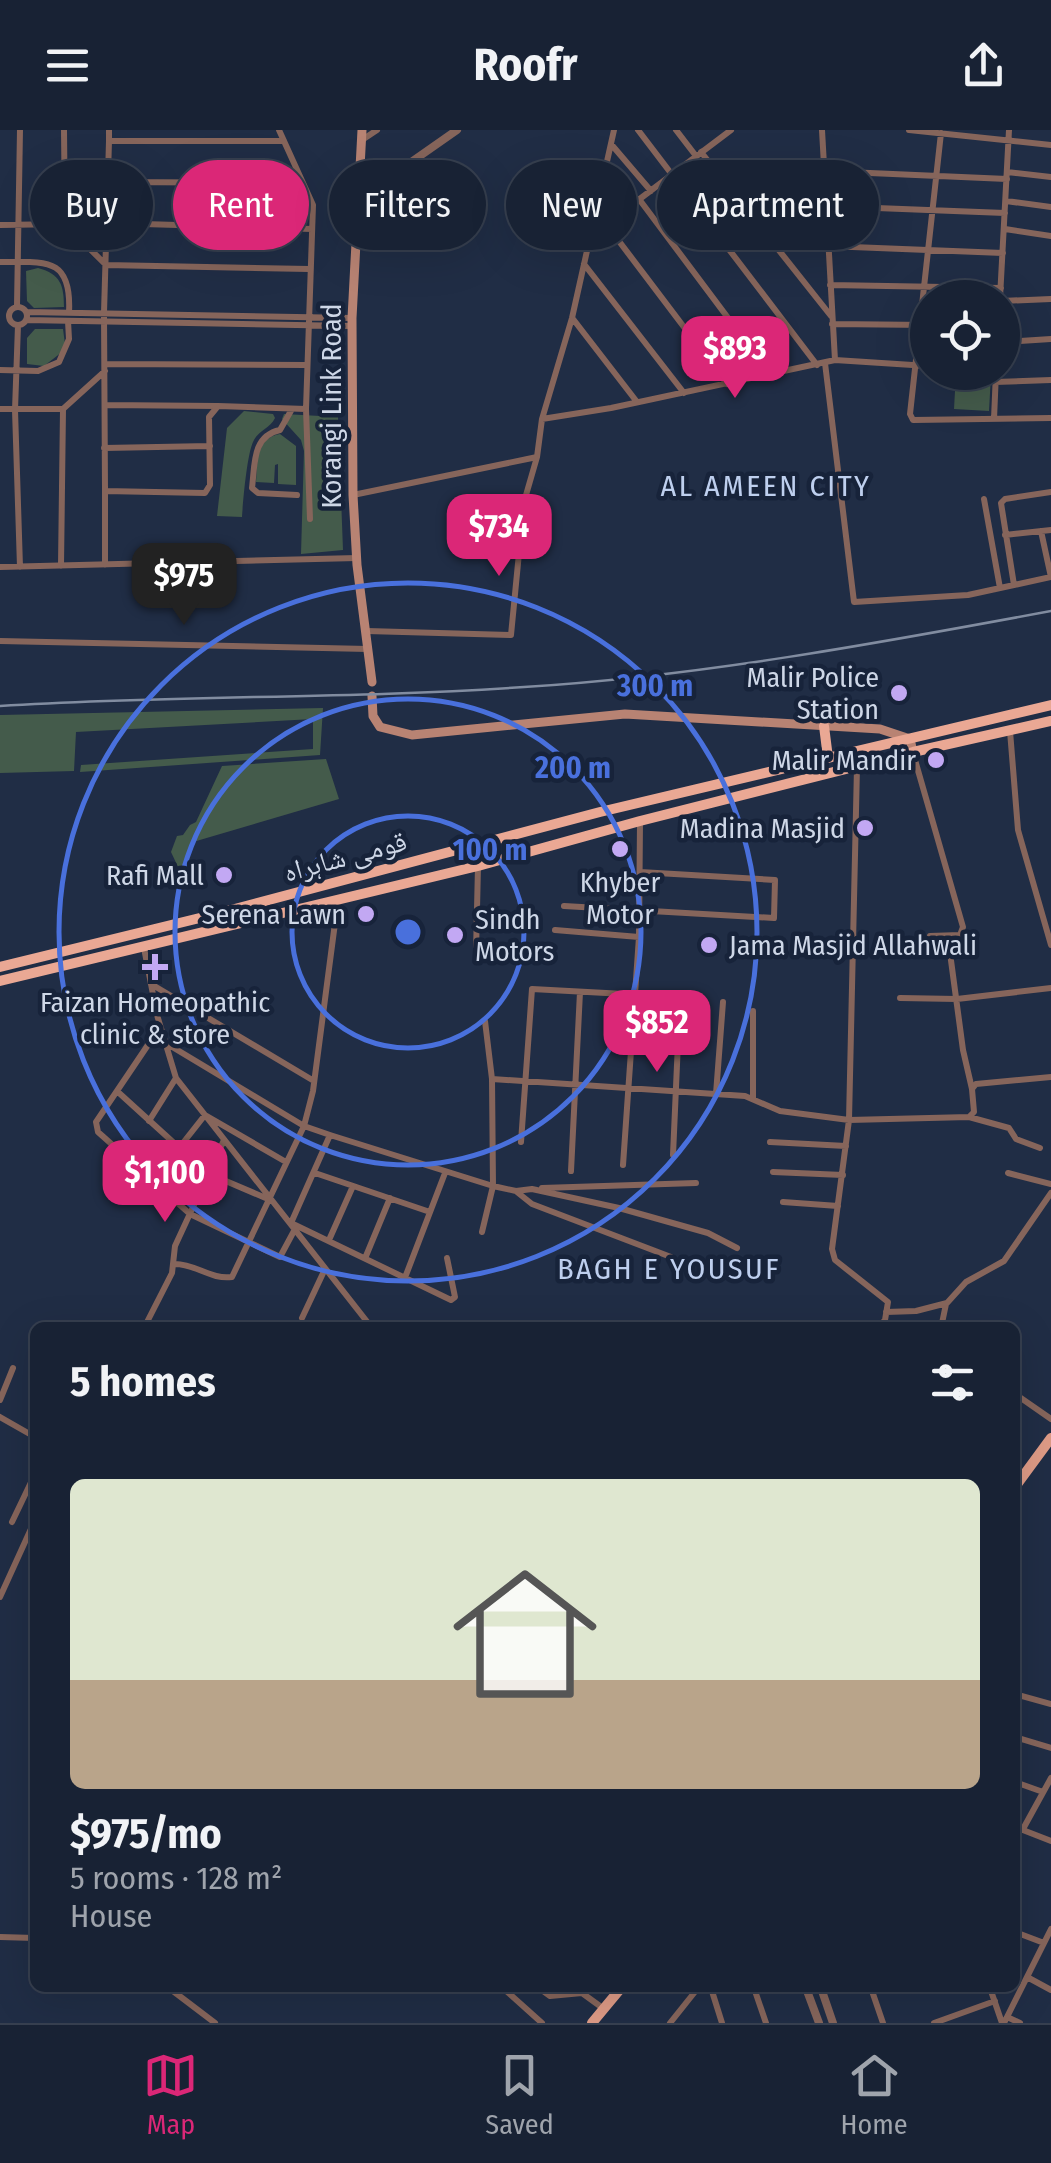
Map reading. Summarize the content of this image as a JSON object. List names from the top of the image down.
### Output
{
  "streets": {
    "highway": ["قومی شاہراہ"],
    "main road": ["Korangi Link Road"]
  },
  "districts": ["AL AMEEN CITY", "BAGH E YOUSUF"],
  "places": {
    "other": [
      "Malir Police Station",
      "Malir Mandir",
      "Madina Masjid",
      "Khyber Motor",
      "Rafi Mall",
      "Serena Lawn",
      "Sindh Motors",
      "Jama Masjid Allahwali"
    ],
    "health": ["Faizan Homeopathic clinic & store"]
  },
  "page": {
    "header": "Roofr",
    "chip": [
      "Buy",
      "Rent",
      "Filters",
      "New",
      "Apartment"
    ],
    "price": [
      "$893",
      "$734",
      "$975",
      "$852",
      "$1,100"
    ],
    "heading": "5 homes",
    "list": [
      {
        "name": "$975/mo",
        "note": "5 rooms · 128 m² · House"
      }
    ],
    "tabs": ["Map", "Saved", "Home"]
  },
  "rings": ["300 m", "200 m", "100 m"]
}
